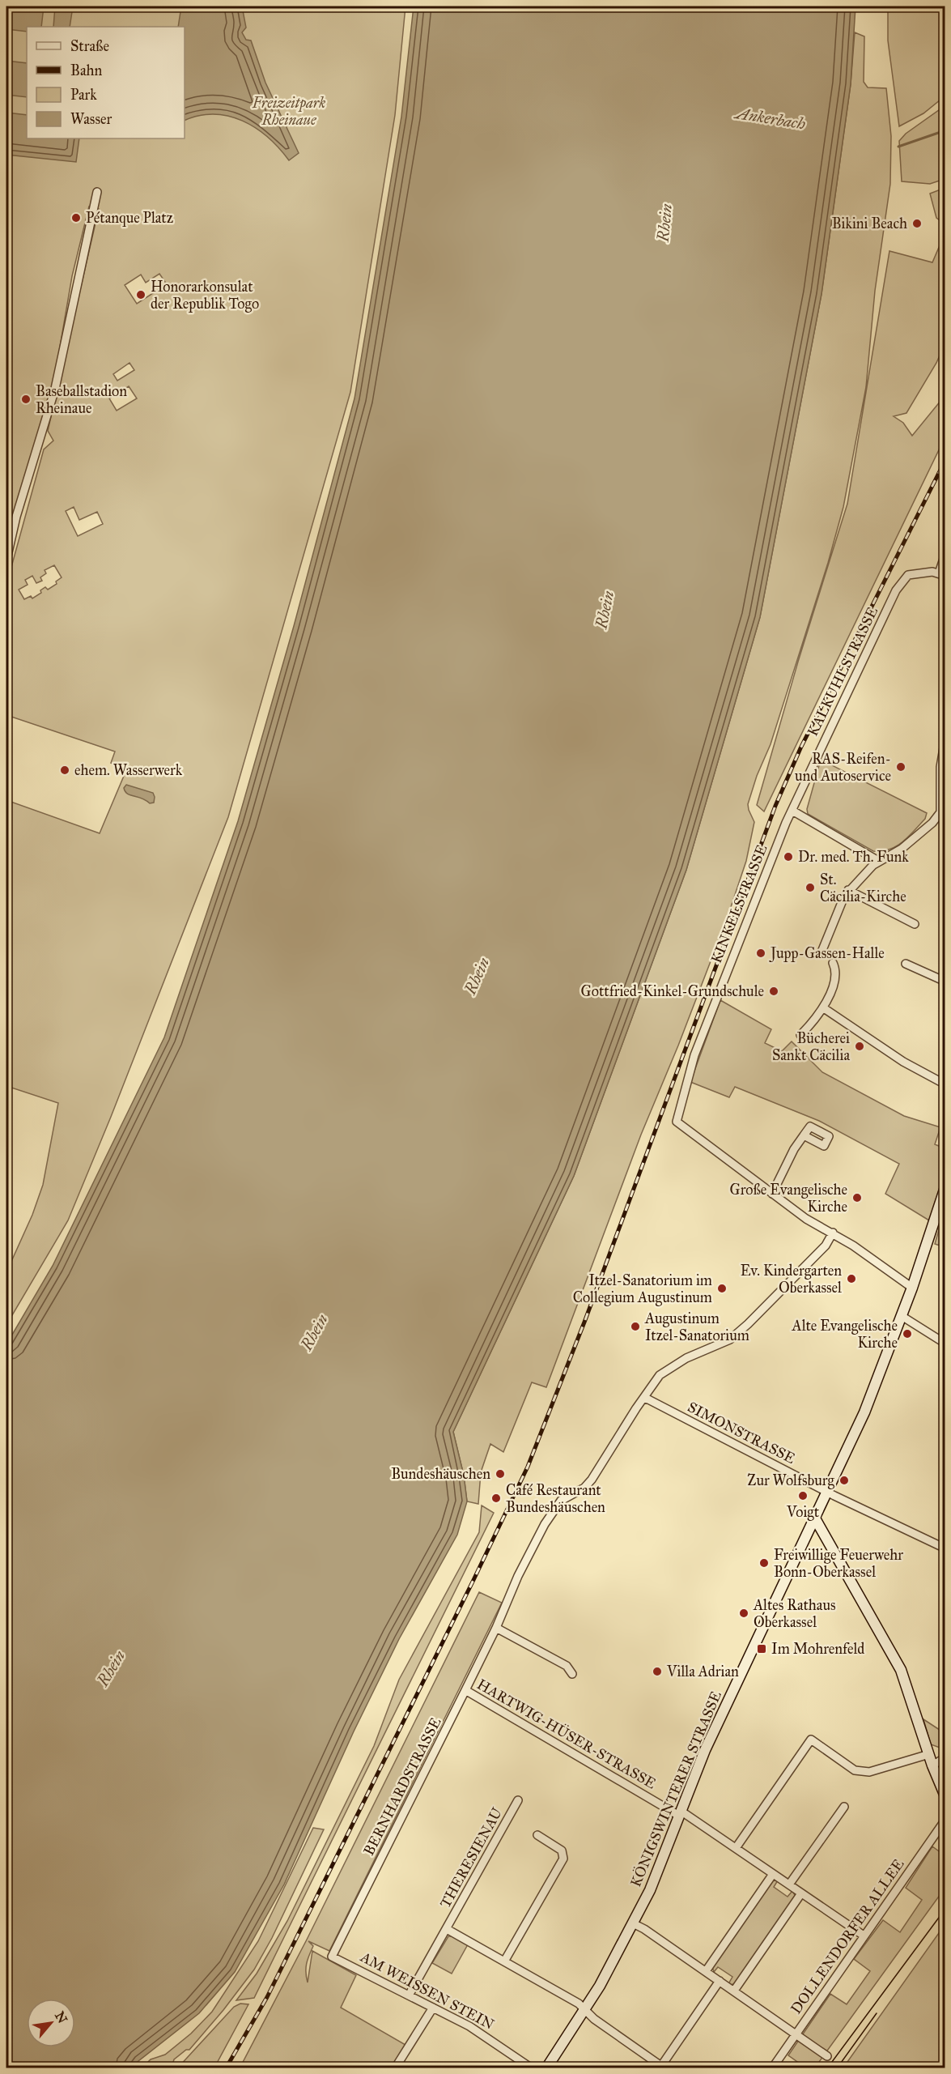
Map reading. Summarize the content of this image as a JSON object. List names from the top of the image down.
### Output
{
  "streets": {
    "main road": ["KÖNIGSWINTERER STRASSE"],
    "street": [
      "KALKUHLSTRASSE",
      "KINKELSTRASSE",
      "SIMONSTRASSE",
      "HARTWIG-HÜSER-STRASSE",
      "BERNHARDSTRASSE",
      "THERESIENAU",
      "DOLLENDORFER ALLEE",
      "AM WEISSEN STEIN"
    ]
  },
  "crossings": [
    ["KALKUHLSTRASSE", "KINKELSTRASSE"],
    ["KINKELSTRASSE", "BERNHARDSTRASSE"],
    ["KINKELSTRASSE", "KÖNIGSWINTERER STRASSE"],
    ["SIMONSTRASSE", "BERNHARDSTRASSE"],
    ["SIMONSTRASSE", "KÖNIGSWINTERER STRASSE"],
    ["HARTWIG-HÜSER-STRASSE", "BERNHARDSTRASSE"],
    ["HARTWIG-HÜSER-STRASSE", "KÖNIGSWINTERER STRASSE"],
    ["HARTWIG-HÜSER-STRASSE", "DOLLENDORFER ALLEE"],
    ["BERNHARDSTRASSE", "AM WEISSEN STEIN"],
    ["KÖNIGSWINTERER STRASSE", "THERESIENAU"],
    ["THERESIENAU", "AM WEISSEN STEIN"]
  ],
  "water": ["Ankerbach", "Rhein"],
  "parks": ["Freizeitpark Rheinaue"],
  "places": {
    "other": [
      "Pétanque Platz",
      "Bikini Beach",
      "Honorarkonsulat der Republik Togo",
      "Baseballstadion Rheinaue",
      "RAS-Reifen- und Autoservice",
      "ehem. Wasserwerk",
      "Dr. med. Th. Funk",
      "St. Cäcilia-Kirche",
      "Jupp-Gassen-Halle",
      "Gottfried-Kinkel-Grundschule",
      "Bücherei Sankt Cäcilia",
      "Große Evangelische Kirche",
      "Ev. Kindergarten Oberkassel",
      "Itzel-Sanatorium im Collegium Augustinum",
      "Augustinum Itzel-Sanatorium",
      "Alte Evangelische Kirche",
      "Bundeshäuschen",
      "Zur Wolfsburg",
      "Voigt",
      "Café Restaurant Bundeshäuschen",
      "Freiwillige Feuerwehr Bonn-Oberkassel",
      "Altes Rathaus Oberkassel",
      "Villa Adrian"
    ],
    "transit": ["Im Mohrenfeld"]
  },
  "legend": [
    "Straße",
    "Bahn",
    "Park",
    "Wasser"
  ],
  "north": "top right"
}
